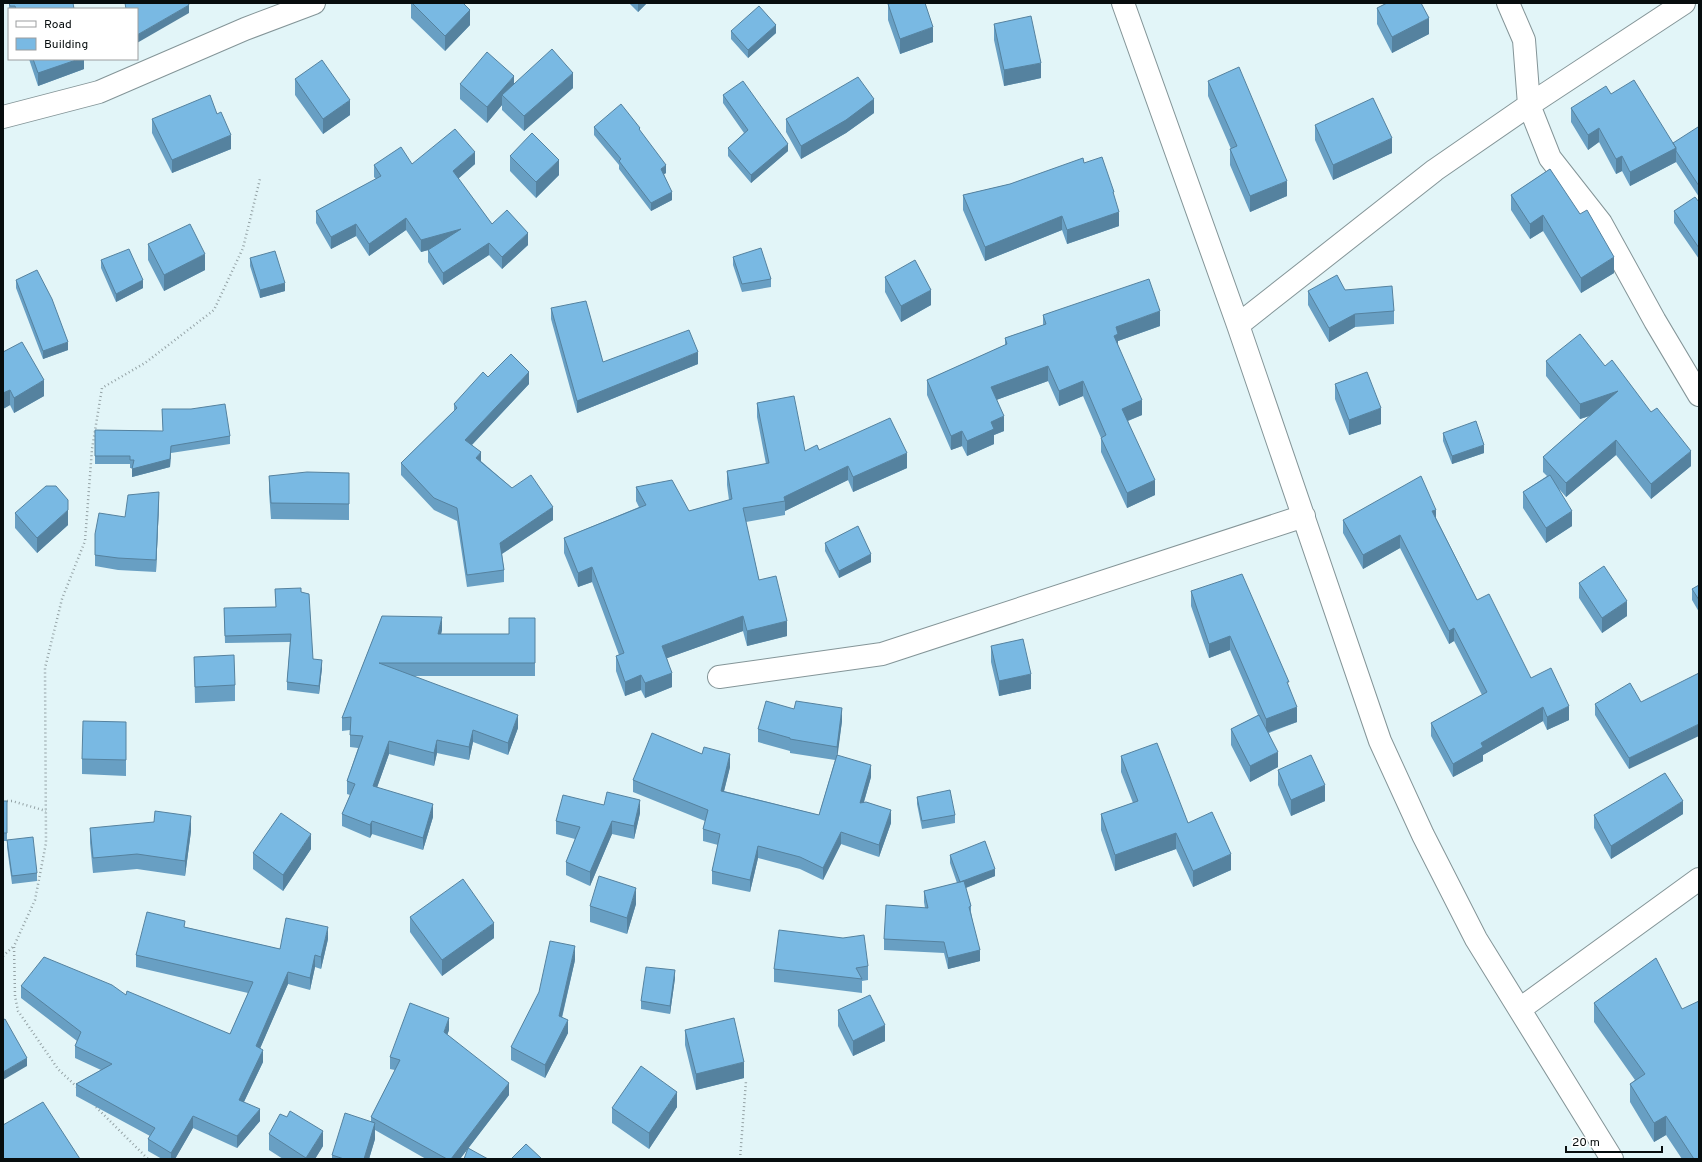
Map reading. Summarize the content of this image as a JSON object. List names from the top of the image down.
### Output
{
  "legend": ["Road", "Building"],
  "scale_bar": "20 m"
}
